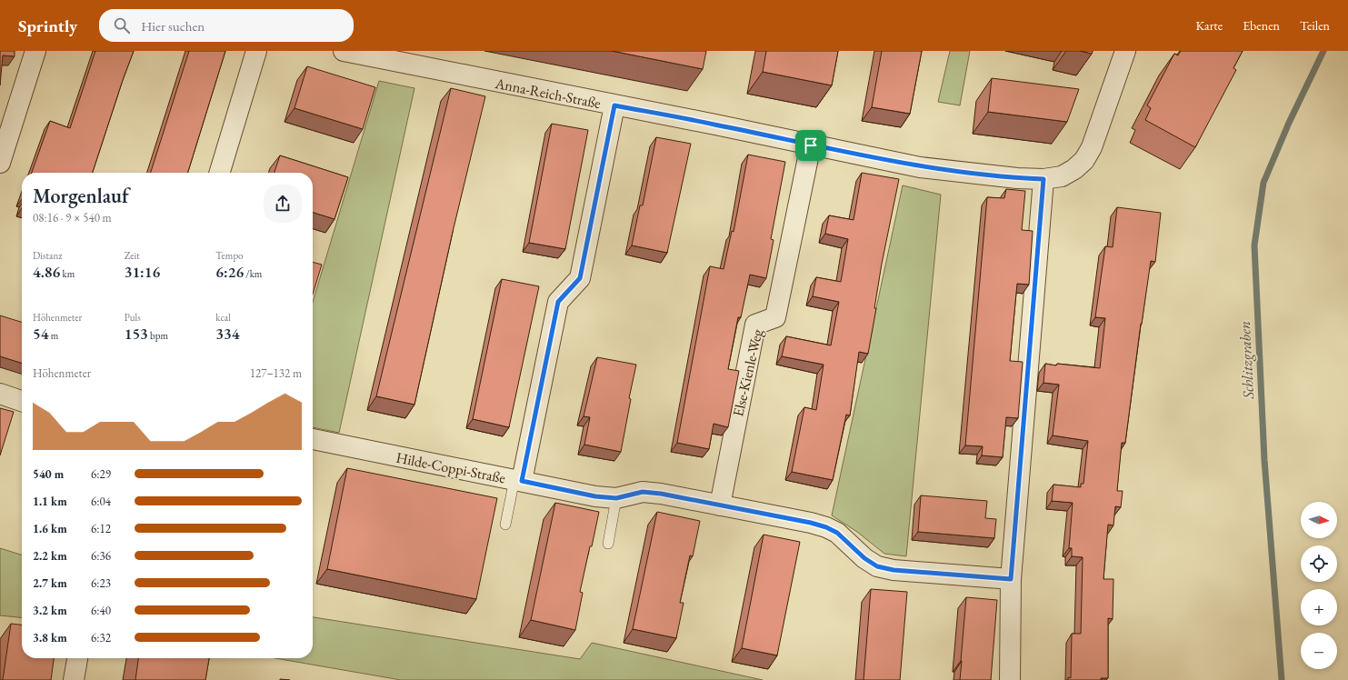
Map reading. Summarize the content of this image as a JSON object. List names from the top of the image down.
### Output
{
  "streets": {
    "street": ["Anna-Reich-Straße", "Else-Kienle-Weg", "Hilde-Coppi-Straße"]
  },
  "crossings": [
    ["Anna-Reich-Straße", "Else-Kienle-Weg"],
    ["Else-Kienle-Weg", "Hilde-Coppi-Straße"]
  ],
  "water": ["Schlitzgraben"],
  "north": "right",
  "page": {
    "header": "Sprintly",
    "search": "Hier suchen",
    "nav": ["Karte", "Ebenen", "Teilen"],
    "heading": ["Morgenlauf", "08:16 · 9 × 540 m"],
    "stats": [
      ["Distanz", "4.86 km"],
      ["Zeit", "31:16"],
      ["Tempo", "6:26 /km"],
      ["Höhenmeter", "54 m"],
      ["Puls", "153 bpm"],
      ["kcal", "334"]
    ],
    "chart": ["Höhenmeter", "127–132 m"],
    "list": [
      {
        "name": "540 m",
        "note": "6:29"
      },
      {
        "name": "1.1 km",
        "note": "6:04"
      },
      {
        "name": "1.6 km",
        "note": "6:12"
      },
      {
        "name": "2.2 km",
        "note": "6:36"
      },
      {
        "name": "2.7 km",
        "note": "6:23"
      },
      {
        "name": "3.2 km",
        "note": "6:40"
      },
      {
        "name": "3.8 km",
        "note": "6:32"
      }
    ],
    "map_buttons": ["+", "−"]
  }
}
